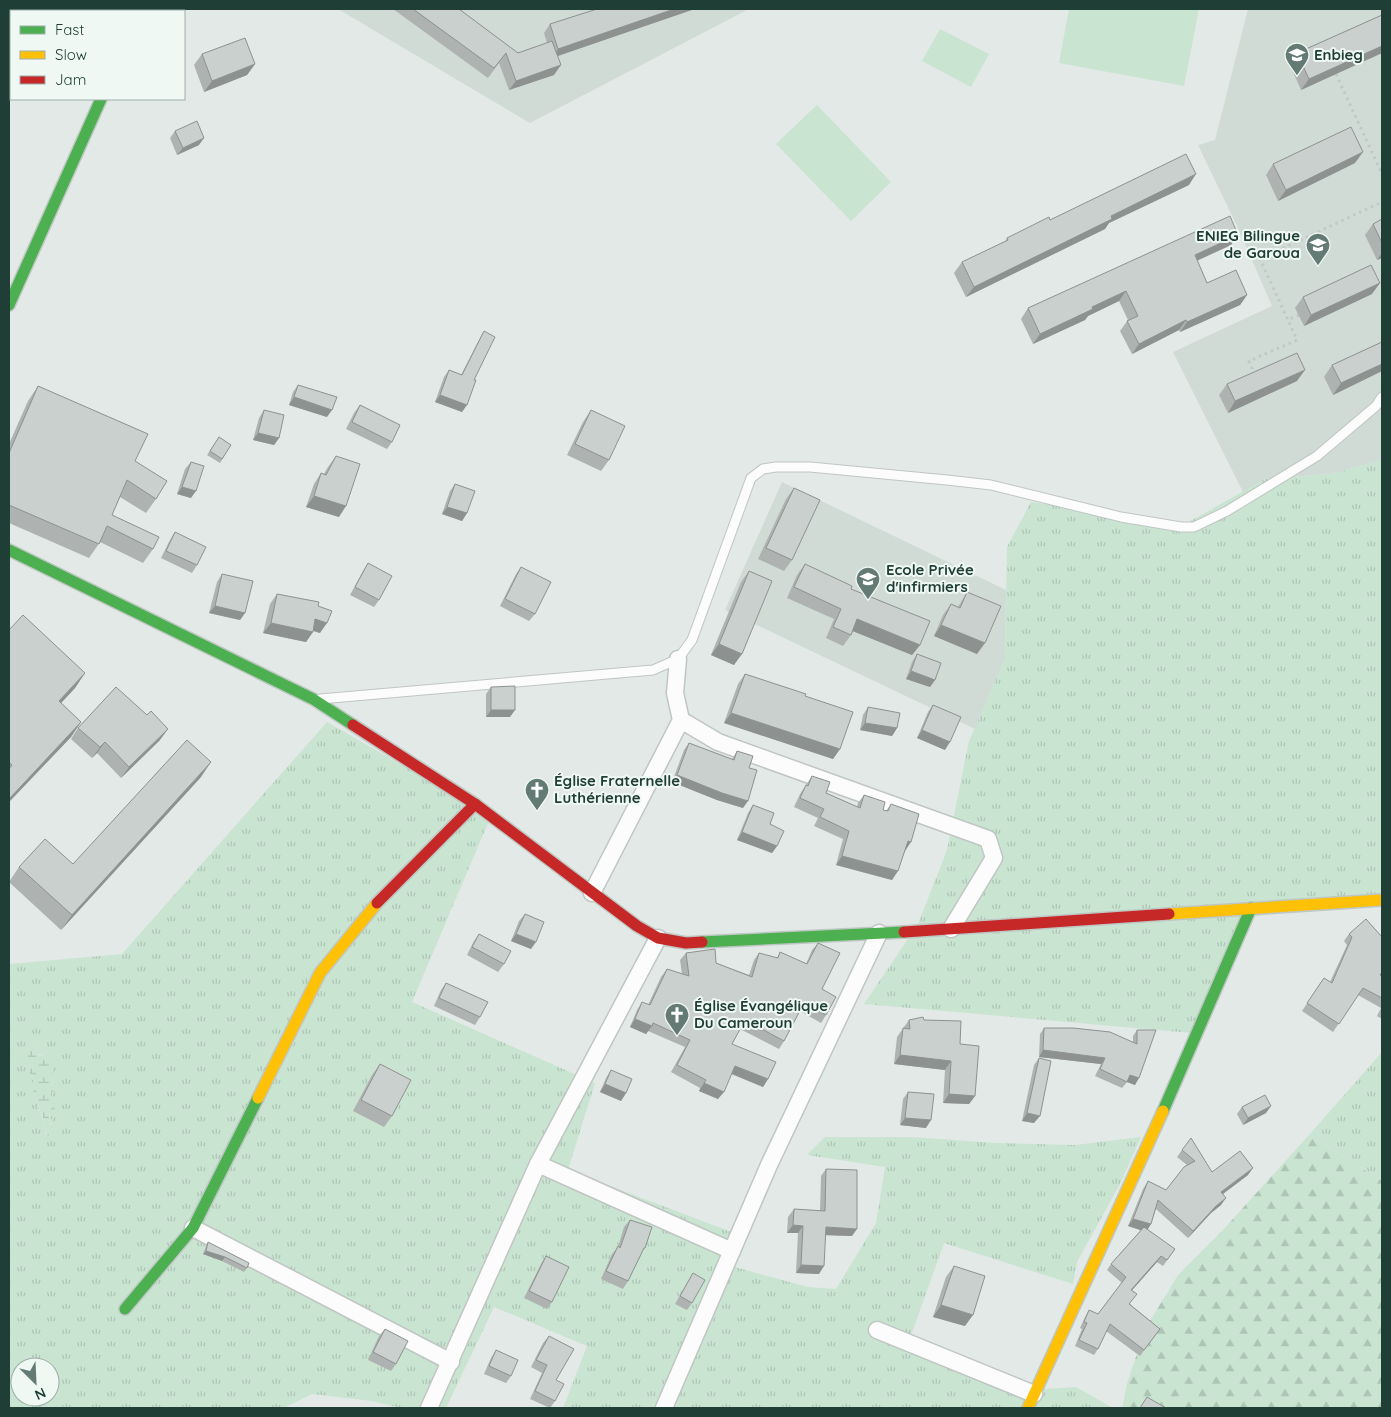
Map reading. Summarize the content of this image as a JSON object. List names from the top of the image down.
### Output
{
  "places": {
    "school or university": ["Enbieg", "ENIEG Bilingue de Garoua", "Ecole Privée d'infirmiers"],
    "church": ["Église Fraternelle Luthérienne", "Église Évangélique Du Cameroun"]
  },
  "legend": ["Fast", "Slow", "Jam"],
  "north": "bottom right"
}
